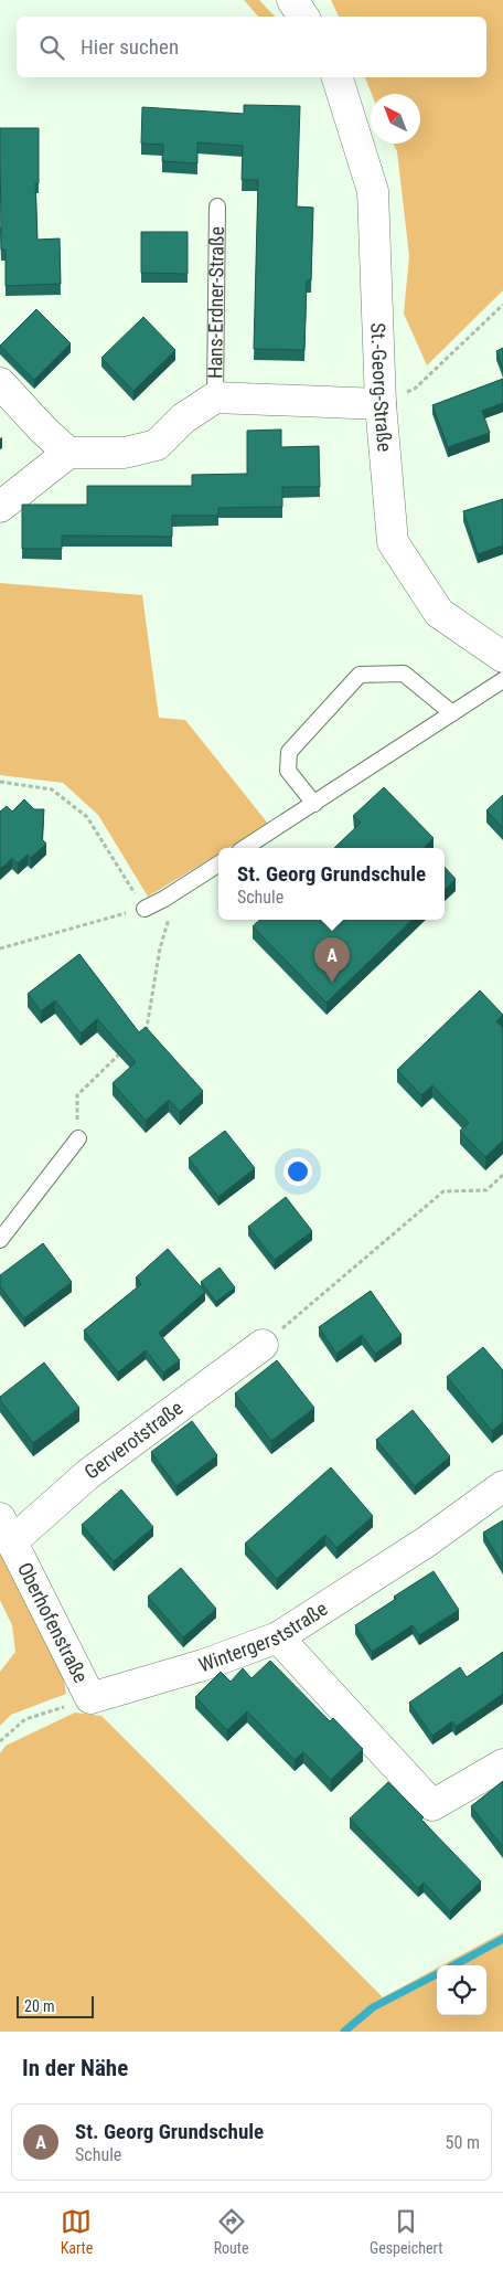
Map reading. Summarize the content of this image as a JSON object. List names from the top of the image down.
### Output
{
  "streets": {
    "street": [
      "Hans-Erdner-Straße",
      "St.-Georg-Straße",
      "Gerverotstraße",
      "Oberhofenstraße",
      "Wintergerststraße"
    ]
  },
  "crossings": [
    ["Hans-Erdner-Straße", "St.-Georg-Straße"],
    ["Gerverotstraße", "Oberhofenstraße"],
    ["Oberhofenstraße", "Wintergerststraße"]
  ],
  "scale_bar": "20 m",
  "north": "top left",
  "page": {
    "search": "Hier suchen",
    "popup": ["St. Georg Grundschule", "Schule"],
    "pins": "A",
    "scale": "20 m",
    "heading": "In der Nähe",
    "list": [
      {
        "mark": "A",
        "name": "St. Georg Grundschule",
        "note": "Schule",
        "value": "50 m"
      }
    ],
    "nav": ["Karte", "Route", "Gespeichert"]
  }
}
